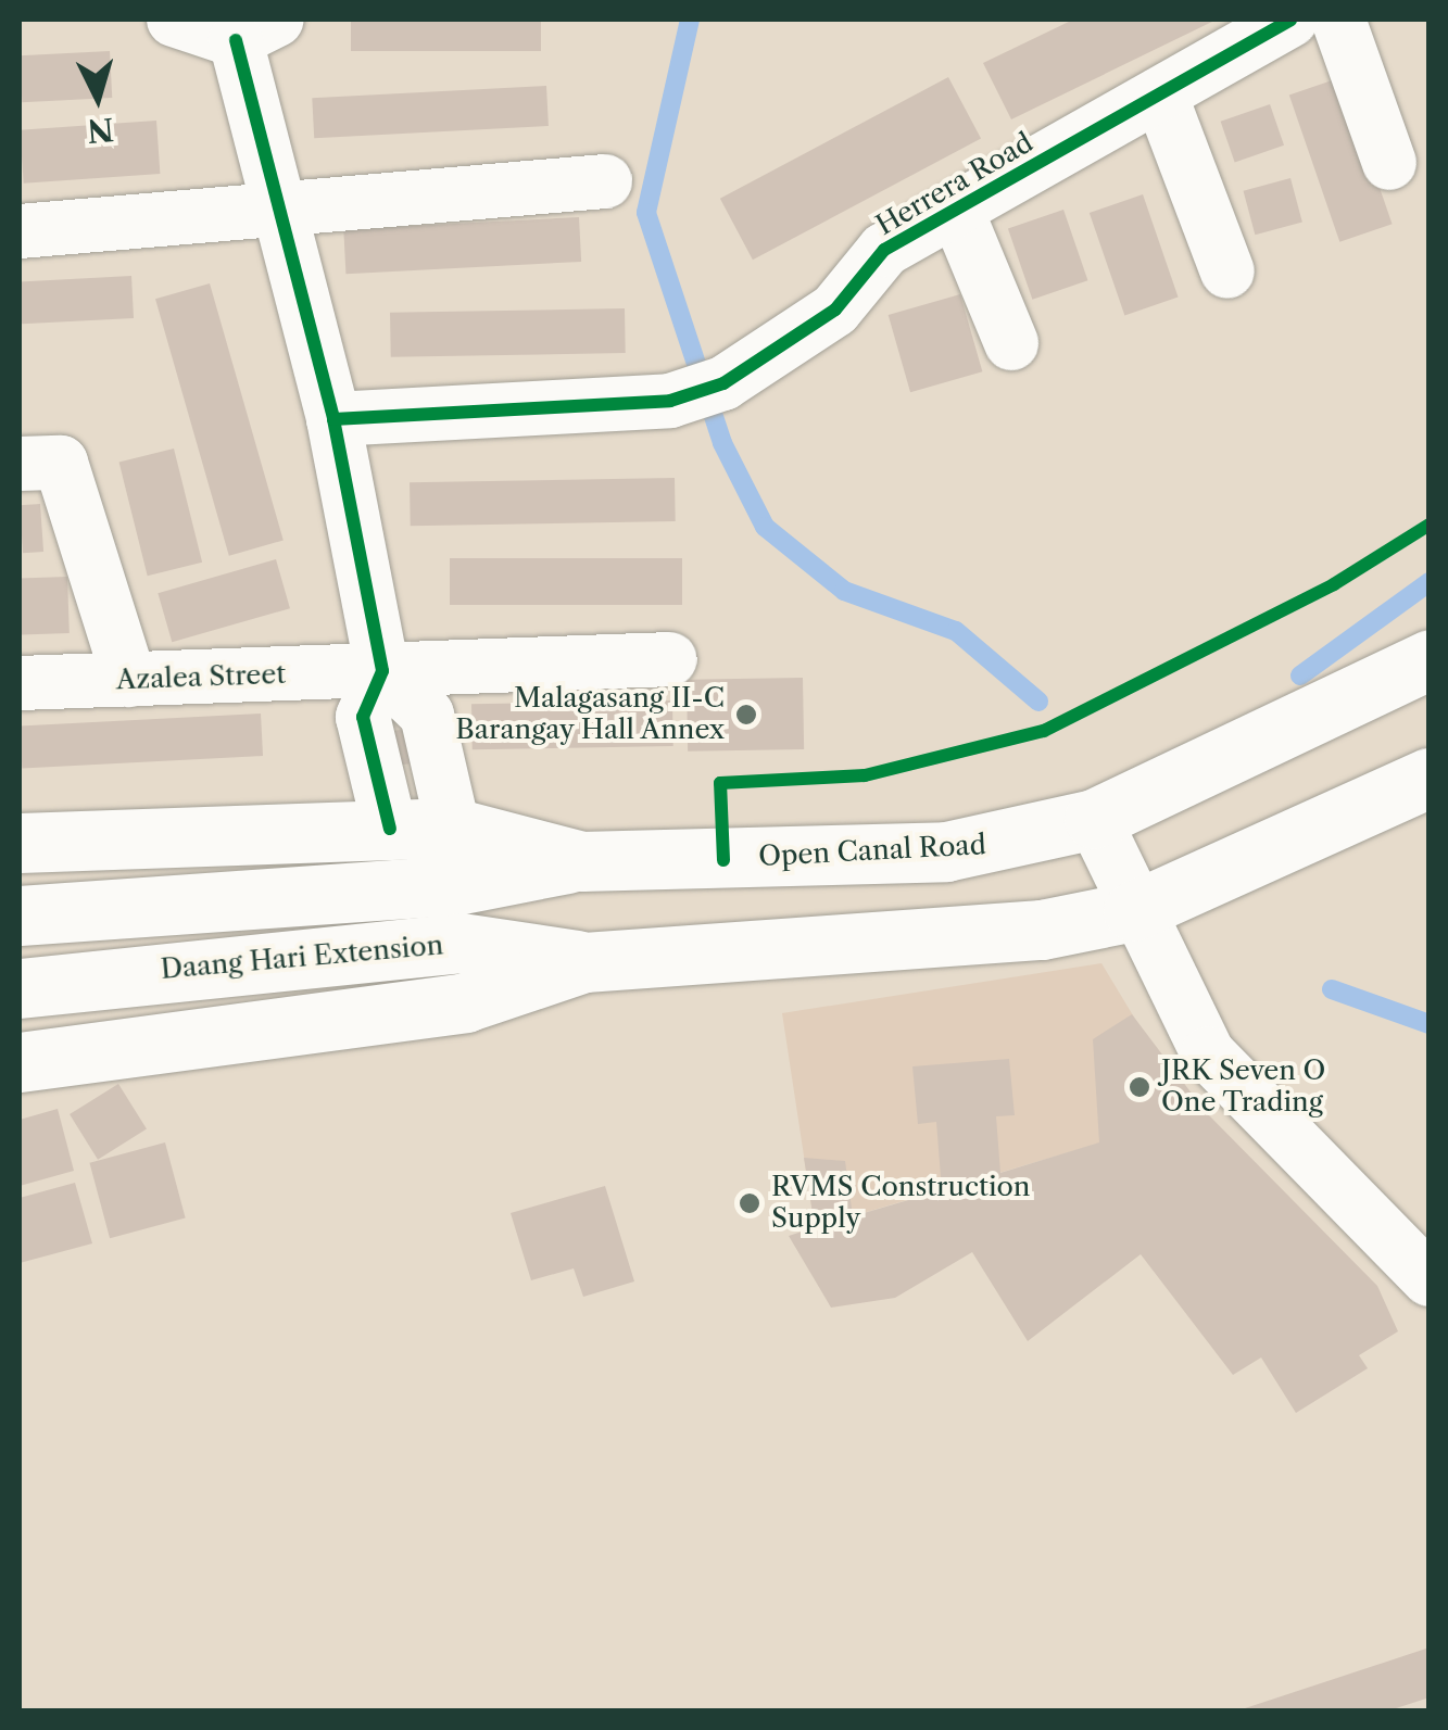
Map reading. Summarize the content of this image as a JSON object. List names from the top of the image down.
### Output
{
  "streets": {
    "main road": ["Open Canal Road", "Daang Hari Extension"],
    "street": ["Herrera Road", "Azalea Street"]
  },
  "places": ["Malagasang II-C Barangay Hall Annex", "JRK Seven O One Trading", "RVMS Construction Supply"],
  "north": "bottom"
}
